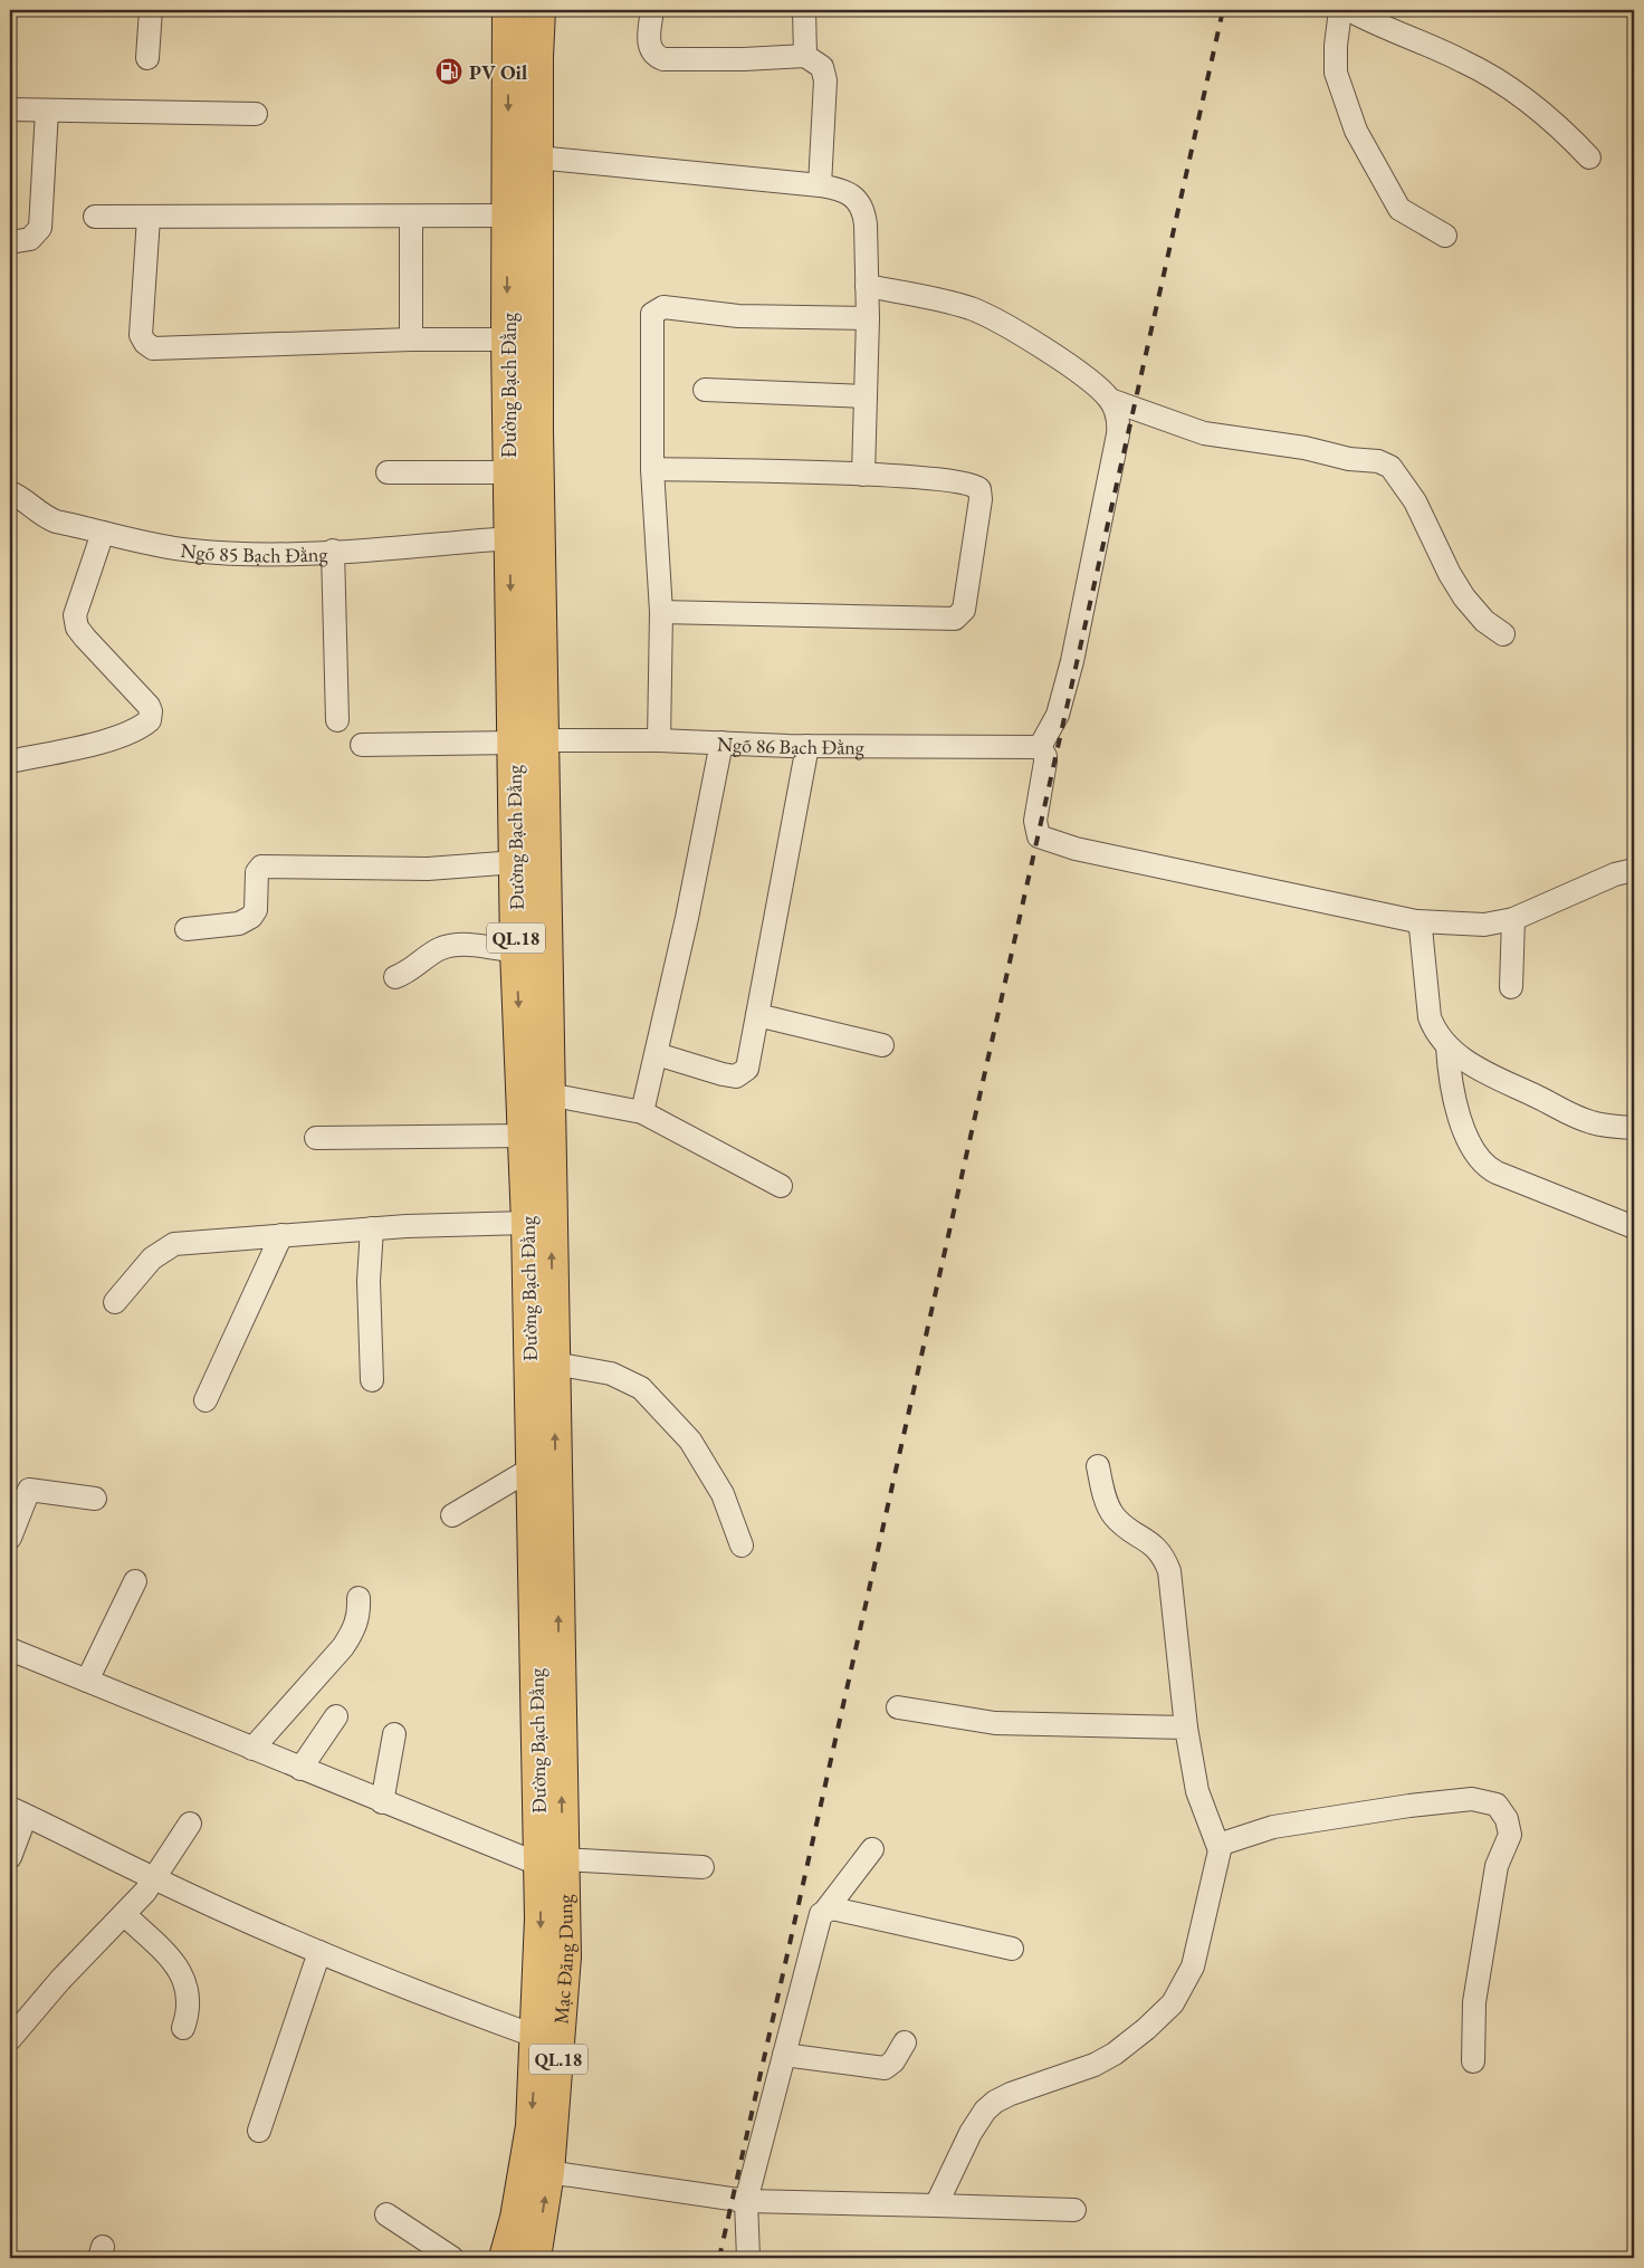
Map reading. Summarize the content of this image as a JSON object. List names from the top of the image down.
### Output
{
  "streets": {
    "highway": ["Đường Bạch Đằng", "QL.18", "Mạc Đăng Dung"],
    "street": ["Ngõ 85 Bạch Đằng", "Ngõ 86 Bạch Đằng"]
  },
  "crossings": [
    ["Đường Bạch Đằng", "Ngõ 85 Bạch Đằng"],
    ["Đường Bạch Đằng", "Ngõ 86 Bạch Đằng"],
    ["Đường Bạch Đằng", "Mạc Đăng Dung"]
  ],
  "places": {
    "fuel station": ["PV Oil"]
  }
}
